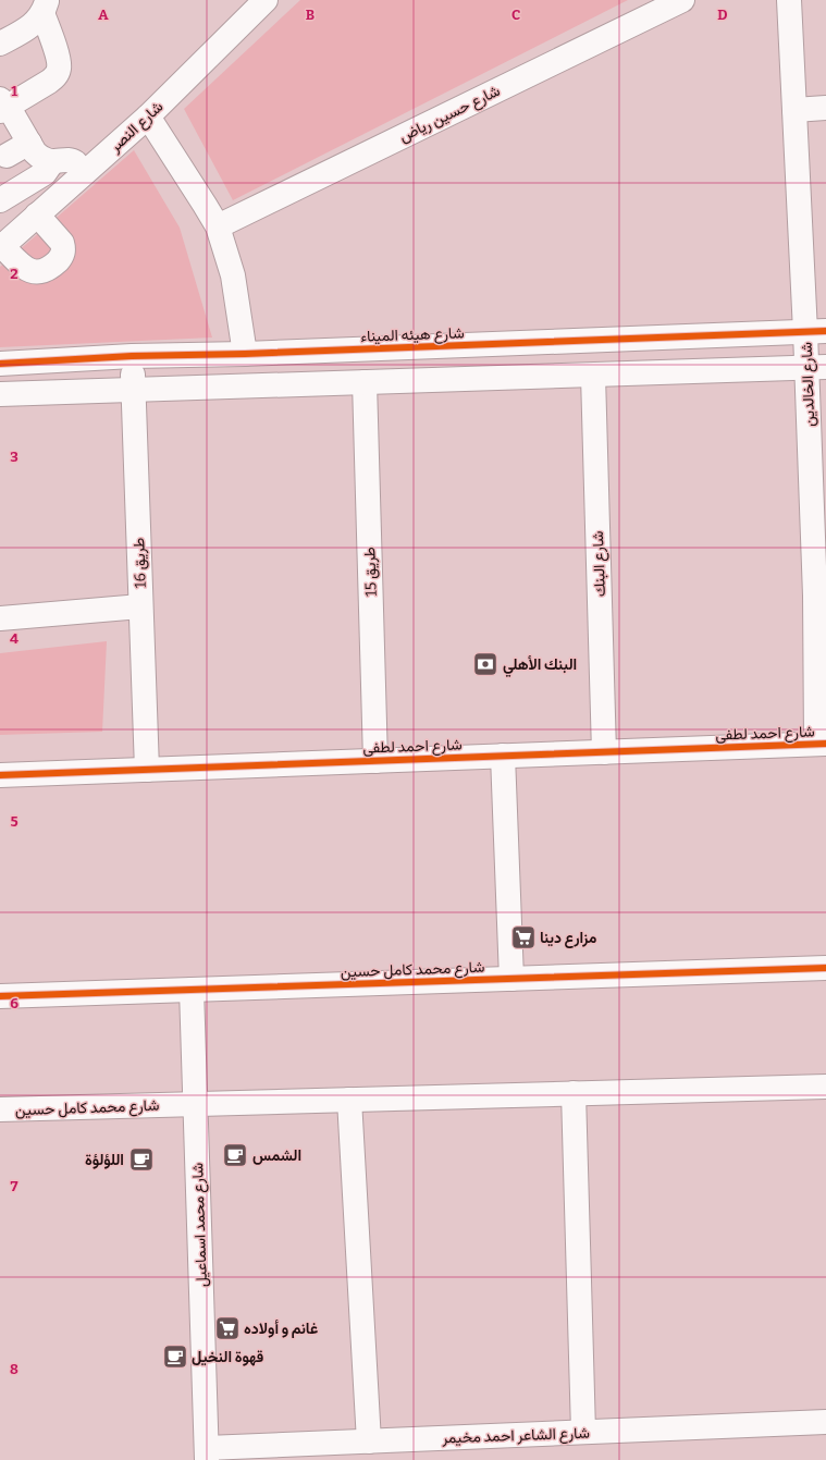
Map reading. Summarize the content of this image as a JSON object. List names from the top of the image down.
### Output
{
  "streets": {
    "street": [
      "شارع حسين رياض",
      "شارع النصر",
      "شارع هيئه الميناء",
      "شارع الخالدين",
      "طريق 16",
      "شارع البنك",
      "طريق 15",
      "شارع احمد لطفى",
      "شارع محمد كامل حسين",
      "شارع محمد اسماعيل",
      "شارع الشاعر احمد مخيمر"
    ]
  },
  "crossings": [
    ["شارع هيئه الميناء", "شارع الخالدين"],
    ["شارع هيئه الميناء", "طريق 16"],
    ["شارع الخالدين", "شارع احمد لطفى"],
    ["طريق 16", "شارع احمد لطفى"],
    ["شارع البنك", "شارع احمد لطفى"],
    ["طريق 15", "شارع احمد لطفى"],
    ["شارع محمد كامل حسين", "شارع محمد اسماعيل"],
    ["شارع محمد اسماعيل", "شارع الشاعر احمد مخيمر"]
  ],
  "places": {
    "bank": ["البنك الأهلي"],
    "supermarket": ["مزارع دينا", "غانم و أولاده"],
    "cafe": ["الشمس", "اللؤلؤة", "قهوة النخيل"]
  },
  "grid": {
    "columns": [
      "A",
      "B",
      "C",
      "D"
    ],
    "rows": [
      "1",
      "2",
      "3",
      "4",
      "5",
      "6",
      "7",
      "8"
    ]
  }
}
